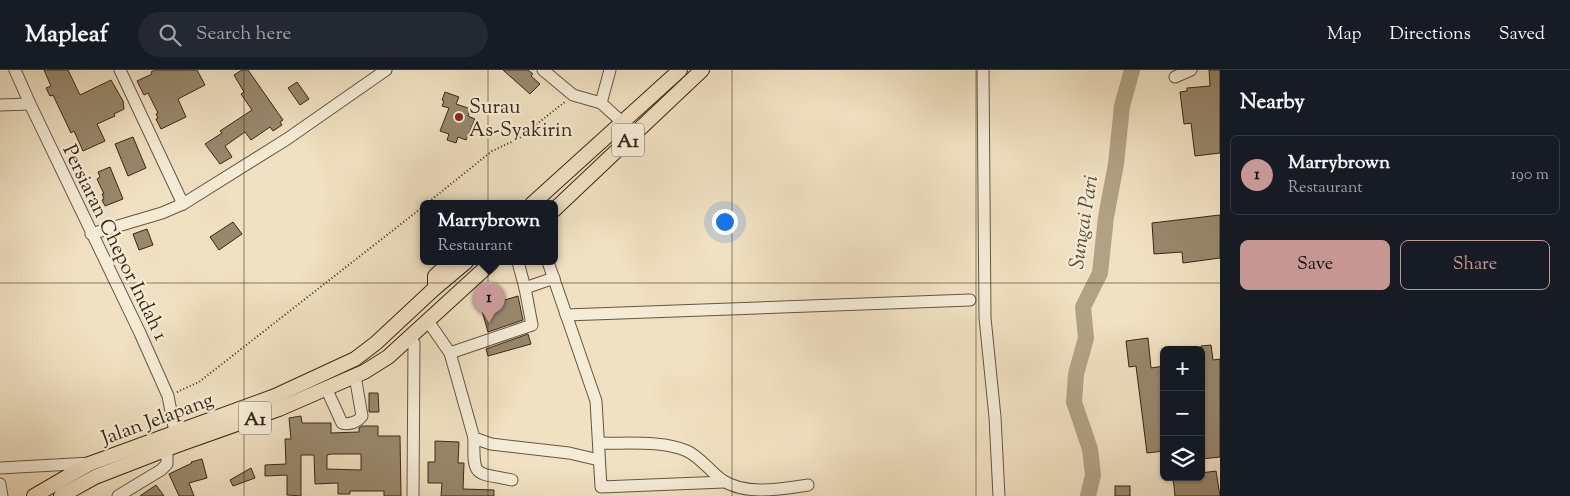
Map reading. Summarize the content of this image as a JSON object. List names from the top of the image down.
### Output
{
  "streets": {
    "main road": ["A1", "Jalan Jelapang"],
    "street": ["Persiaran Chepor Indah 1"]
  },
  "crossings": [
    ["Persiaran Chepor Indah 1", "Jalan Jelapang"]
  ],
  "water": ["Sungai Pari"],
  "places": ["Surau As-Syakirin"],
  "page": {
    "header": "Mapleaf",
    "search": "Search here",
    "nav": ["Map", "Directions", "Saved"],
    "heading": "Nearby",
    "list": [
      {
        "mark": "1",
        "name": "Marrybrown",
        "note": "Restaurant",
        "value": "190 m"
      }
    ],
    "popup": ["Marrybrown", "Restaurant"],
    "buttons": ["Save", "Share"],
    "pins": "1",
    "map_buttons": ["+", "−"]
  }
}
